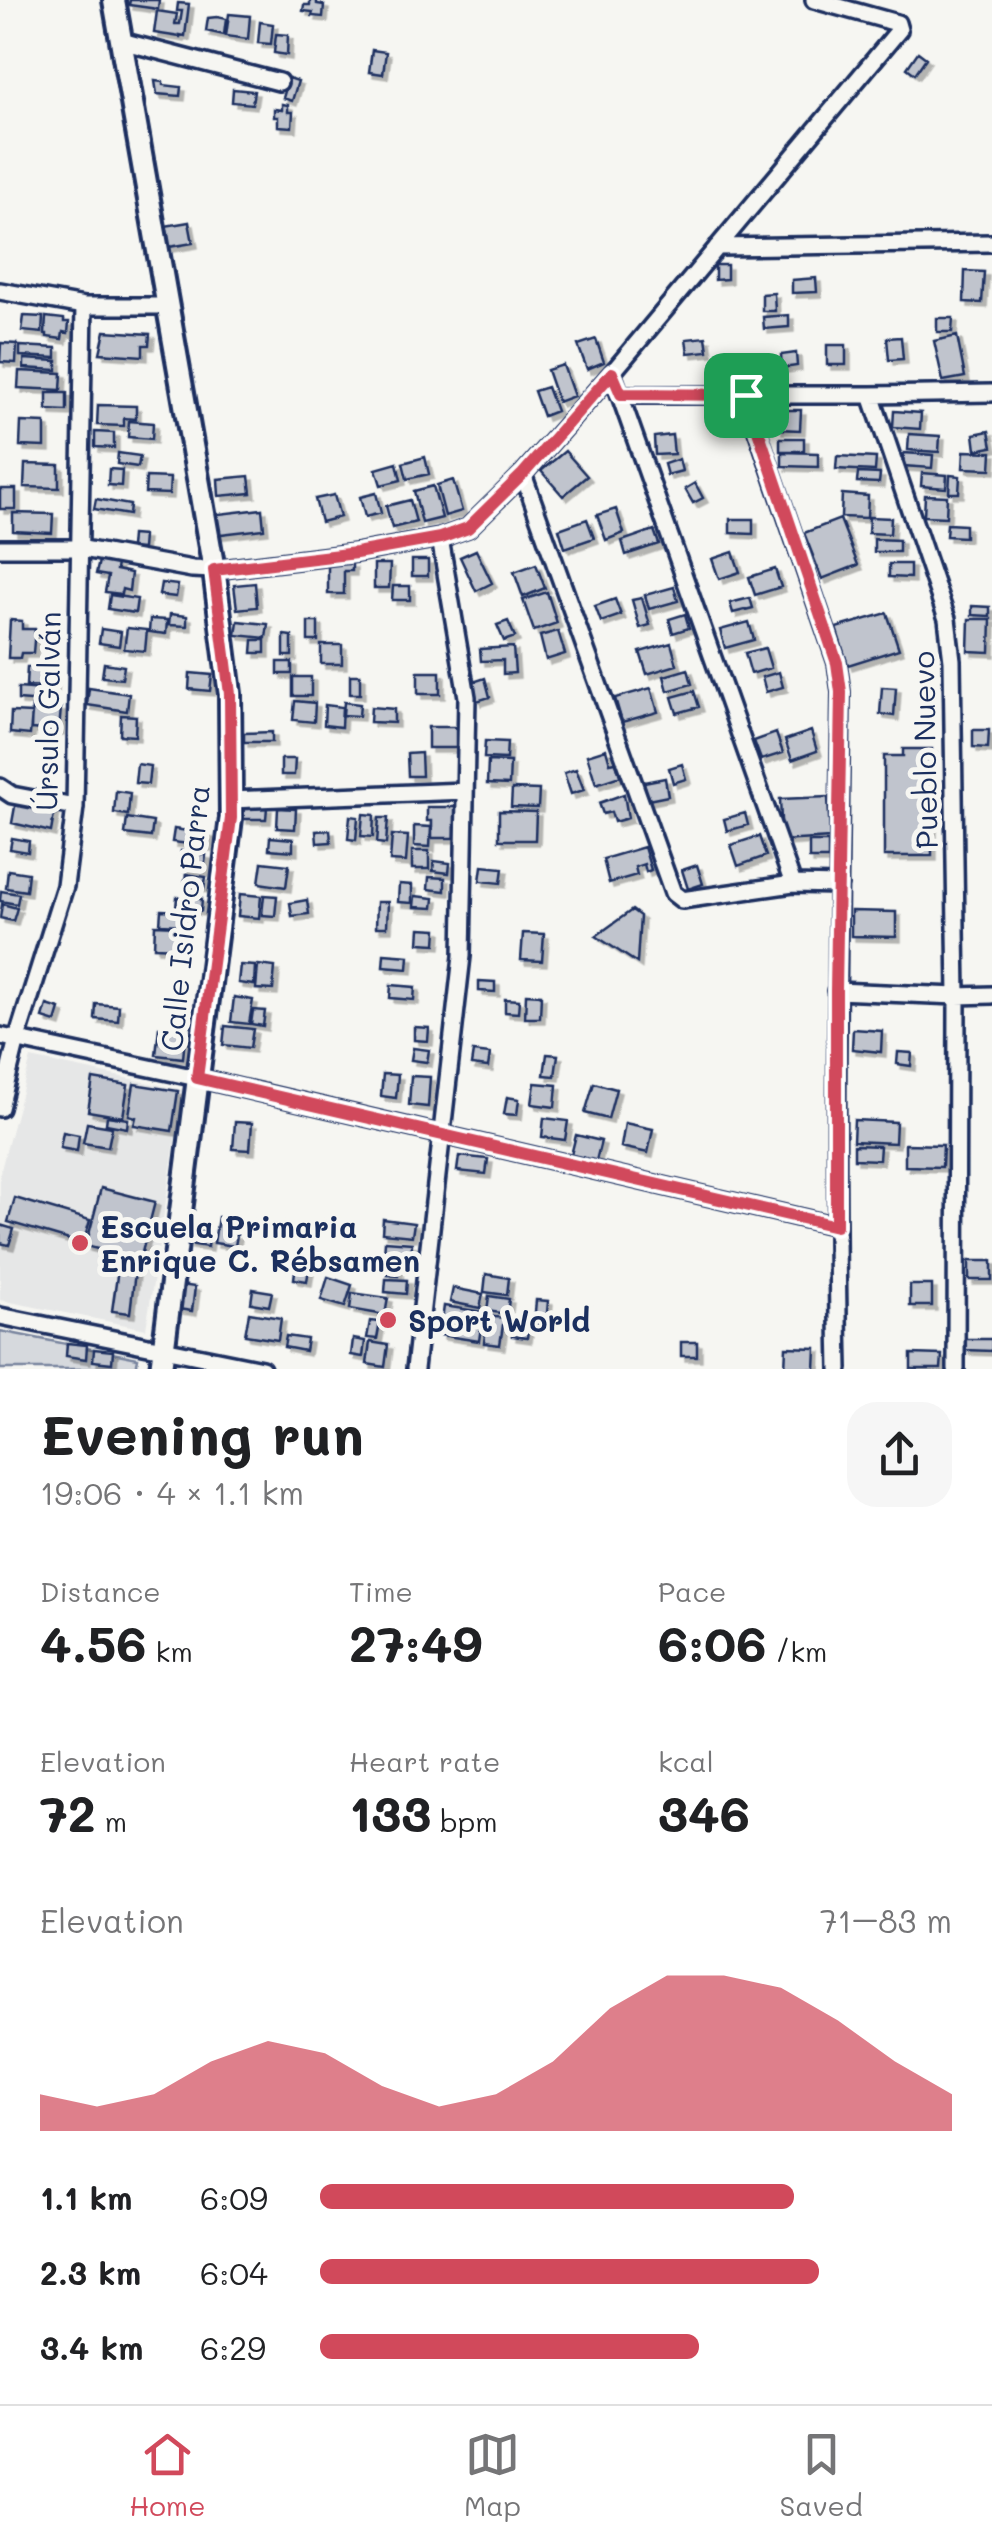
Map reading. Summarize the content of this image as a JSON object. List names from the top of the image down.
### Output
{
  "streets": {
    "street": ["Úrsulo Galván", "Pueblo Nuevo", "Calle Isidro Parra"]
  },
  "places": ["Escuela Primaria Enrique C. Rébsamen", "Sport World"],
  "page": {
    "heading": ["Evening run", "19:06 · 4 × 1.1 km"],
    "stats": [
      ["Distance", "4.56 km"],
      ["Time", "27:49"],
      ["Pace", "6:06 /km"],
      ["Elevation", "72 m"],
      ["Heart rate", "133 bpm"],
      ["kcal", "346"]
    ],
    "chart": ["Elevation", "71–83 m"],
    "list": [
      {
        "name": "1.1 km",
        "note": "6:09"
      },
      {
        "name": "2.3 km",
        "note": "6:04"
      },
      {
        "name": "3.4 km",
        "note": "6:29"
      }
    ],
    "tabs": ["Home", "Map", "Saved"]
  }
}
